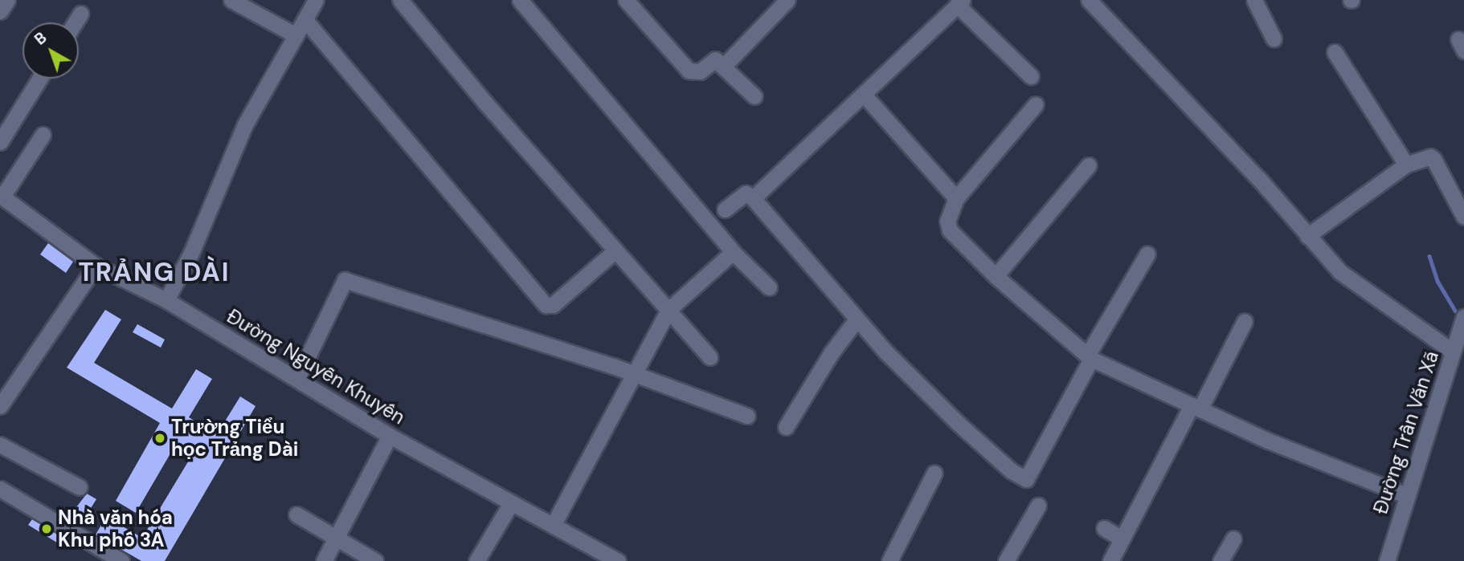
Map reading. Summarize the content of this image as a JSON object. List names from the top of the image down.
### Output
{
  "streets": {
    "street": ["Đường Nguyễn Khuyến", "Đường Trần Văn Xã"]
  },
  "districts": ["TRẢNG DÀI"],
  "places": ["Trường Tiểu học Trảng Dài", "Nhà văn hóa Khu phố 3A"],
  "north": "top left"
}
